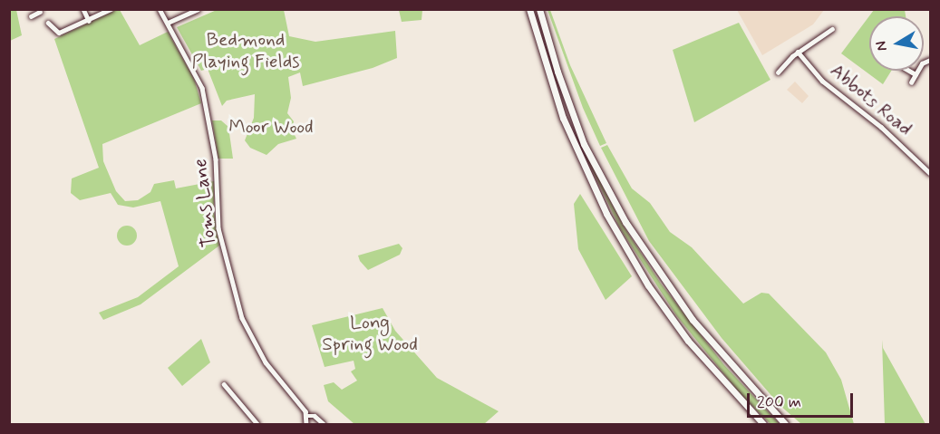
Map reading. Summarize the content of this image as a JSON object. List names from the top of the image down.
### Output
{
  "streets": {
    "street": ["Abbots Road", "Toms Lane"]
  },
  "parks": ["Bedmond Playing Fields", "Moor Wood", "Long Spring Wood"],
  "scale_bar": "200 m",
  "north": "left"
}
